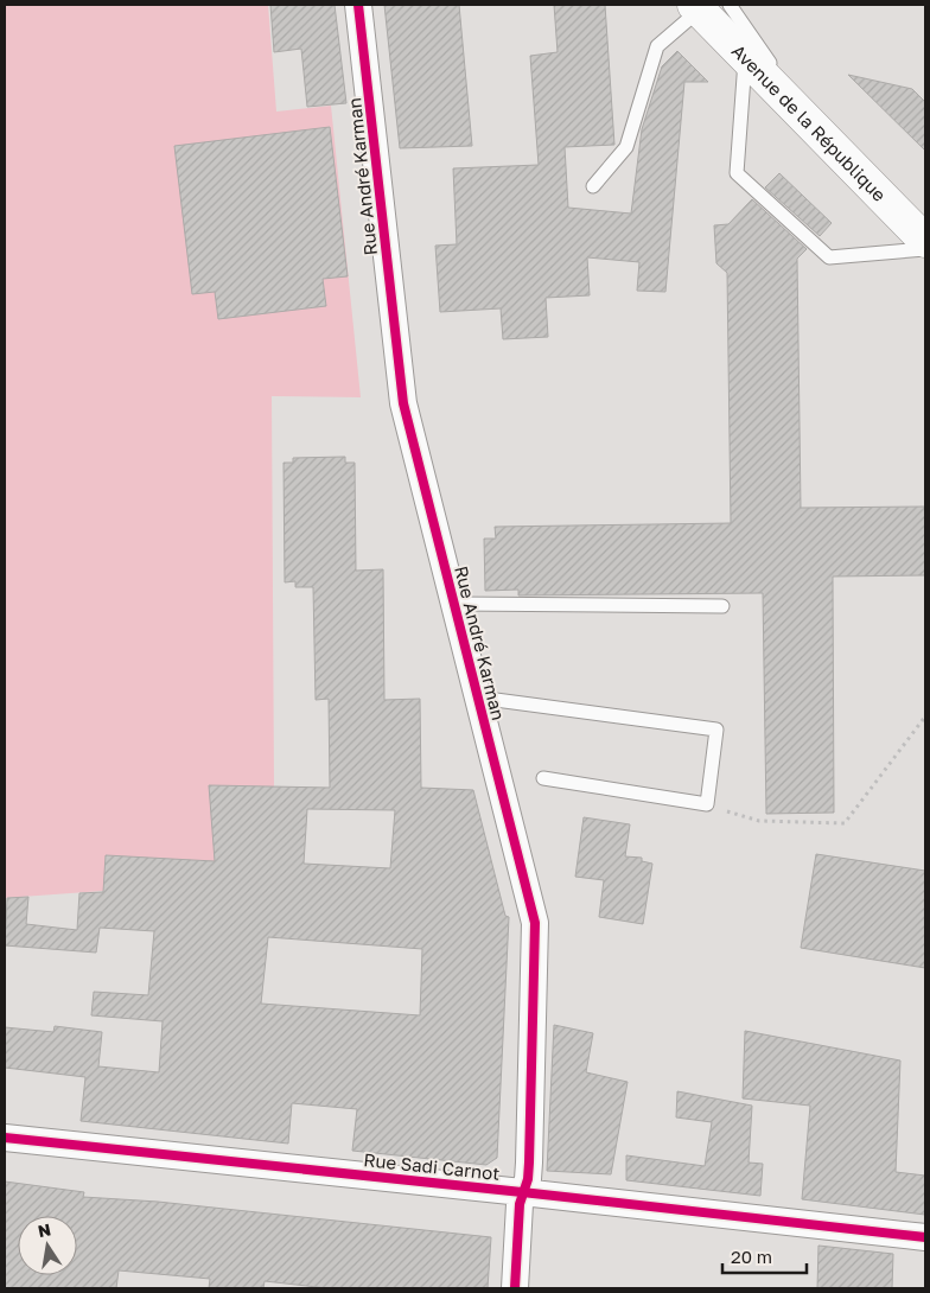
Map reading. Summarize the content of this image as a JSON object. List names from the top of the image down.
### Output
{
  "streets": {
    "main road": ["Avenue de la République"],
    "street": ["Rue André Karman", "Rue Sadi Carnot"]
  },
  "crossings": [
    ["Rue André Karman", "Rue Sadi Carnot"]
  ],
  "scale_bar": "20 m",
  "north": "top"
}
